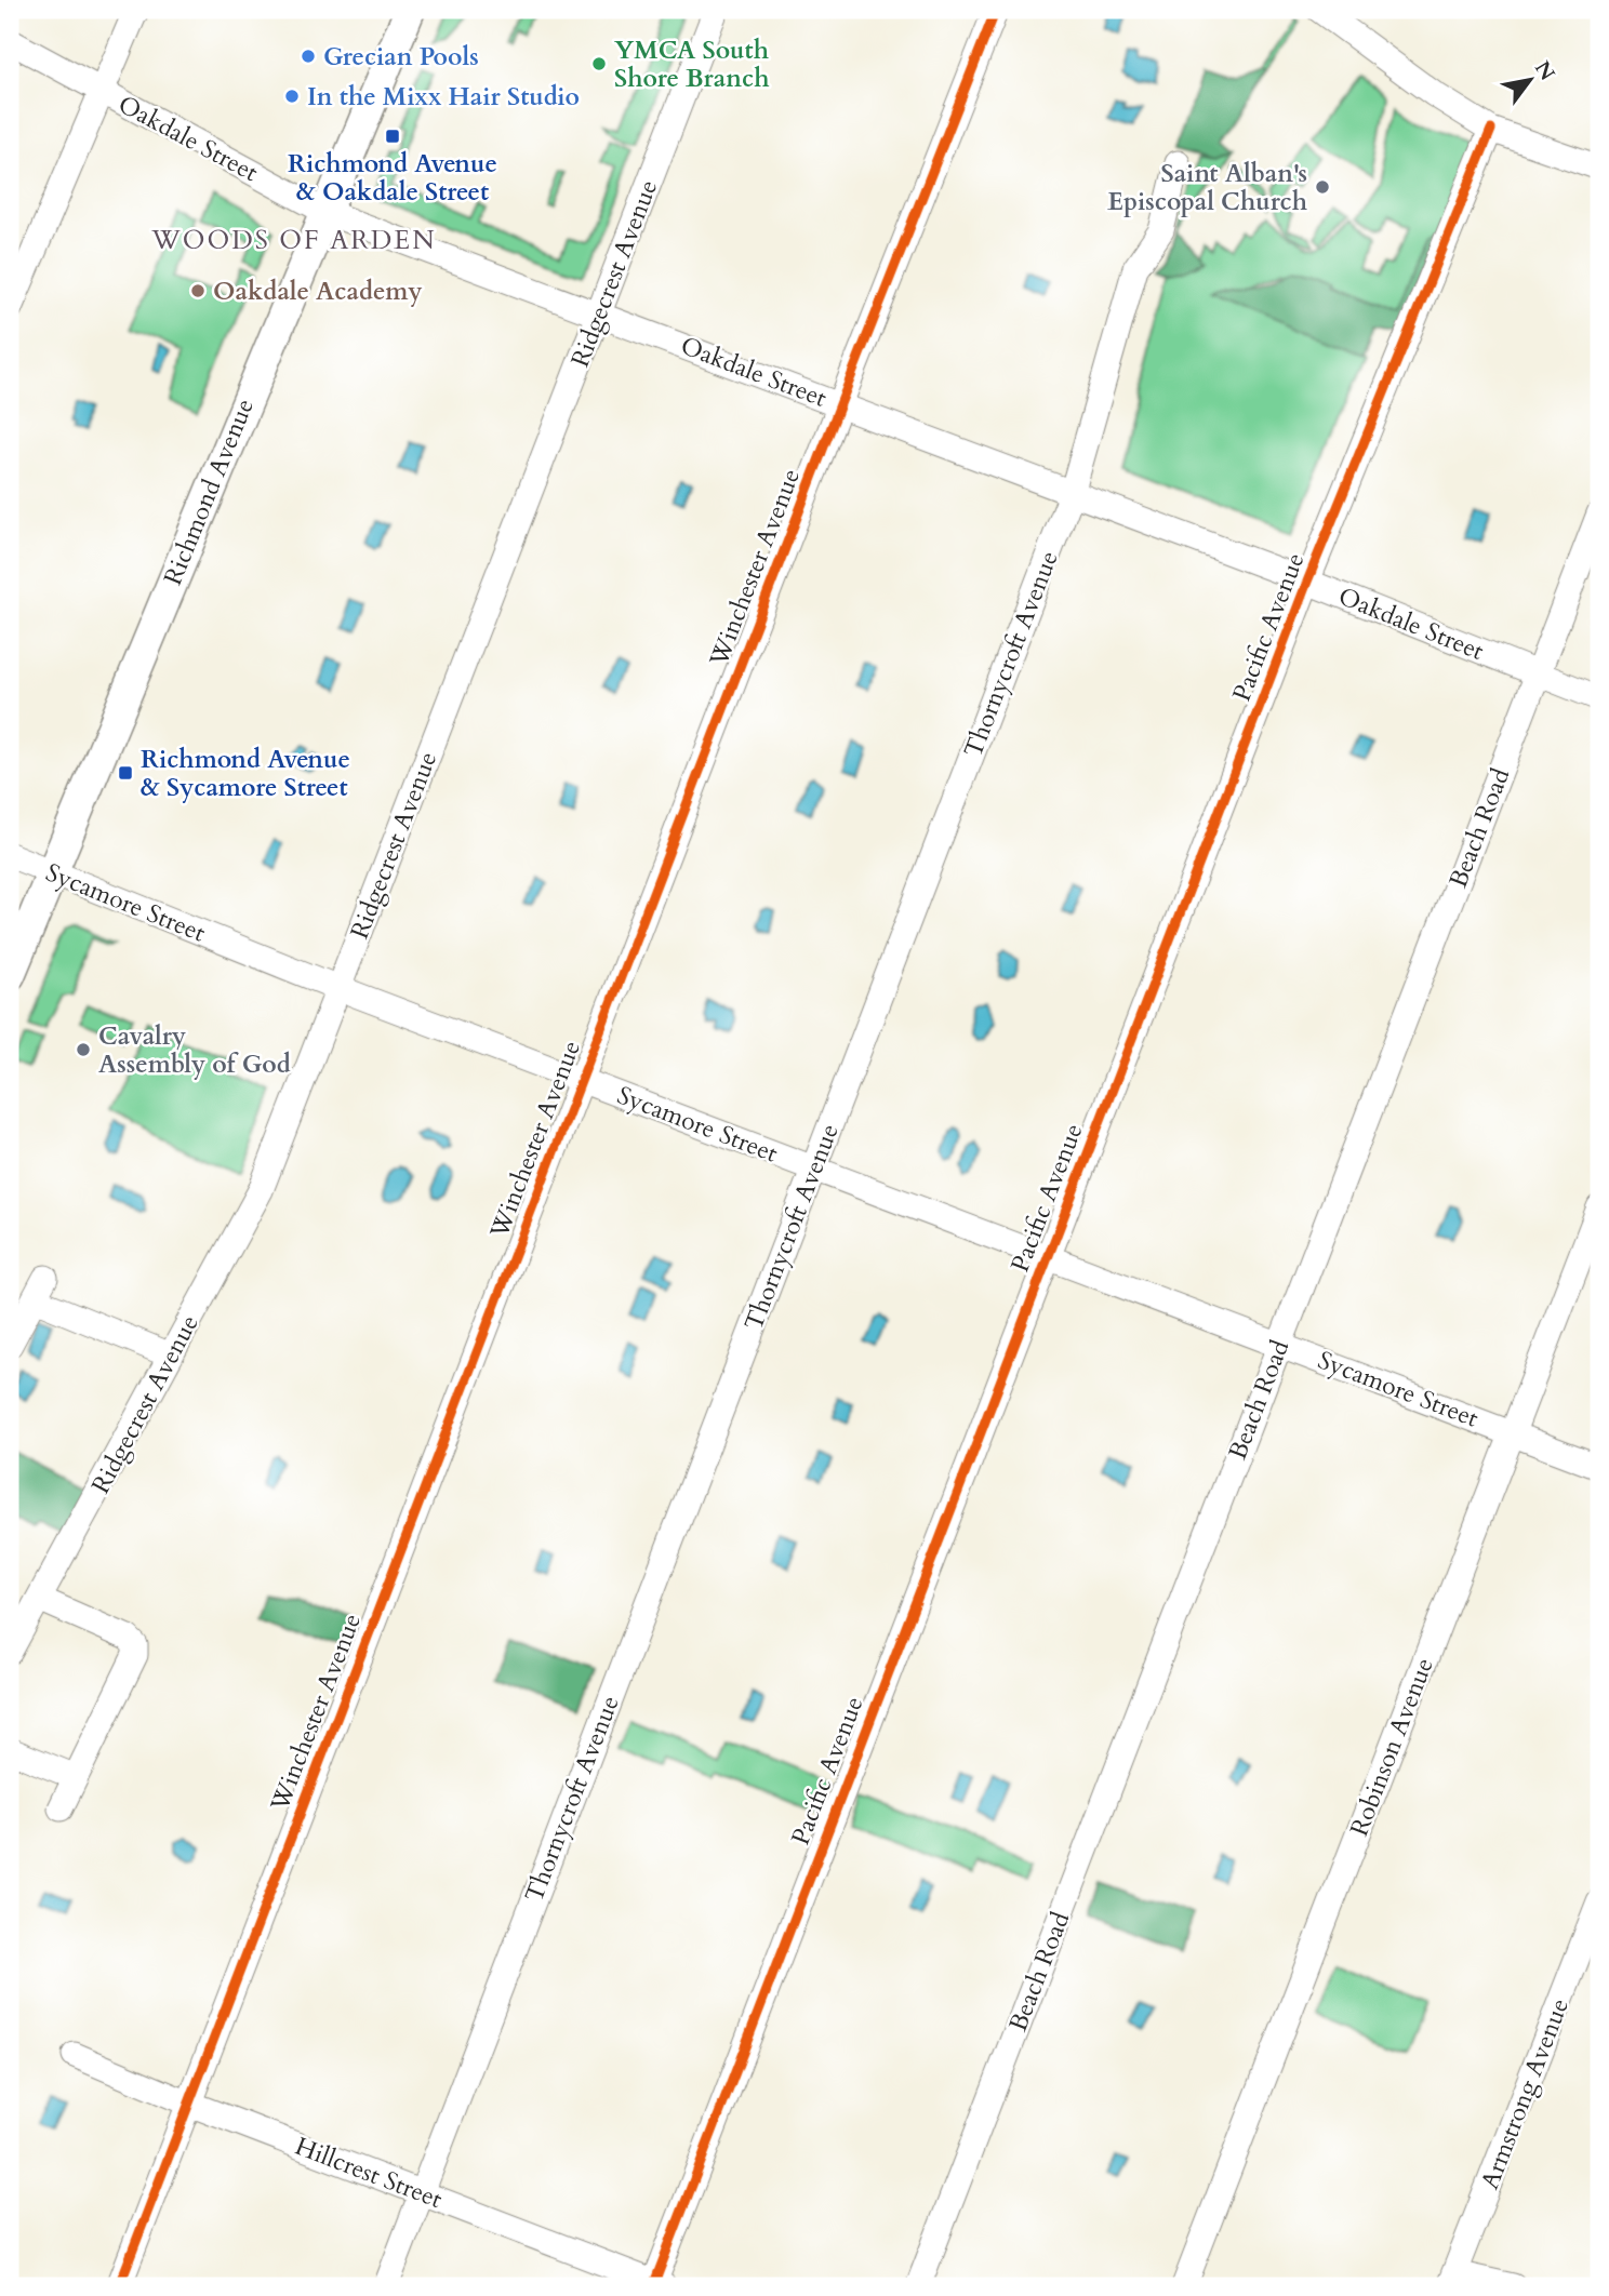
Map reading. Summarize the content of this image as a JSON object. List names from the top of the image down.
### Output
{
  "streets": {
    "main road": ["Richmond Avenue"],
    "street": [
      "Oakdale Street",
      "Ridgecrest Avenue",
      "Winchester Avenue",
      "Pacific Avenue",
      "Thornycroft Avenue",
      "Beach Road",
      "Sycamore Street",
      "Robinson Avenue",
      "Armstrong Avenue",
      "Hillcrest Street"
    ]
  },
  "crossings": [
    ["Oakdale Street", "Ridgecrest Avenue"],
    ["Oakdale Street", "Richmond Avenue"],
    ["Oakdale Street", "Winchester Avenue"],
    ["Oakdale Street", "Pacific Avenue"],
    ["Oakdale Street", "Thornycroft Avenue"],
    ["Oakdale Street", "Beach Road"],
    ["Ridgecrest Avenue", "Sycamore Street"],
    ["Richmond Avenue", "Sycamore Street"],
    ["Winchester Avenue", "Sycamore Street"],
    ["Winchester Avenue", "Hillcrest Street"],
    ["Pacific Avenue", "Sycamore Street"],
    ["Pacific Avenue", "Hillcrest Street"],
    ["Thornycroft Avenue", "Sycamore Street"],
    ["Thornycroft Avenue", "Hillcrest Street"],
    ["Beach Road", "Sycamore Street"],
    ["Sycamore Street", "Robinson Avenue"]
  ],
  "districts": ["WOODS OF ARDEN"],
  "places": {
    "other": [
      "Grecian Pools",
      "YMCA South Shore Branch",
      "In the Mixx Hair Studio",
      "Saint Alban's Episcopal Church",
      "Oakdale Academy",
      "Cavalry Assembly of God"
    ],
    "transit": ["Richmond Avenue & Oakdale Street", "Richmond Avenue & Sycamore Street"]
  },
  "north": "top right"
}
